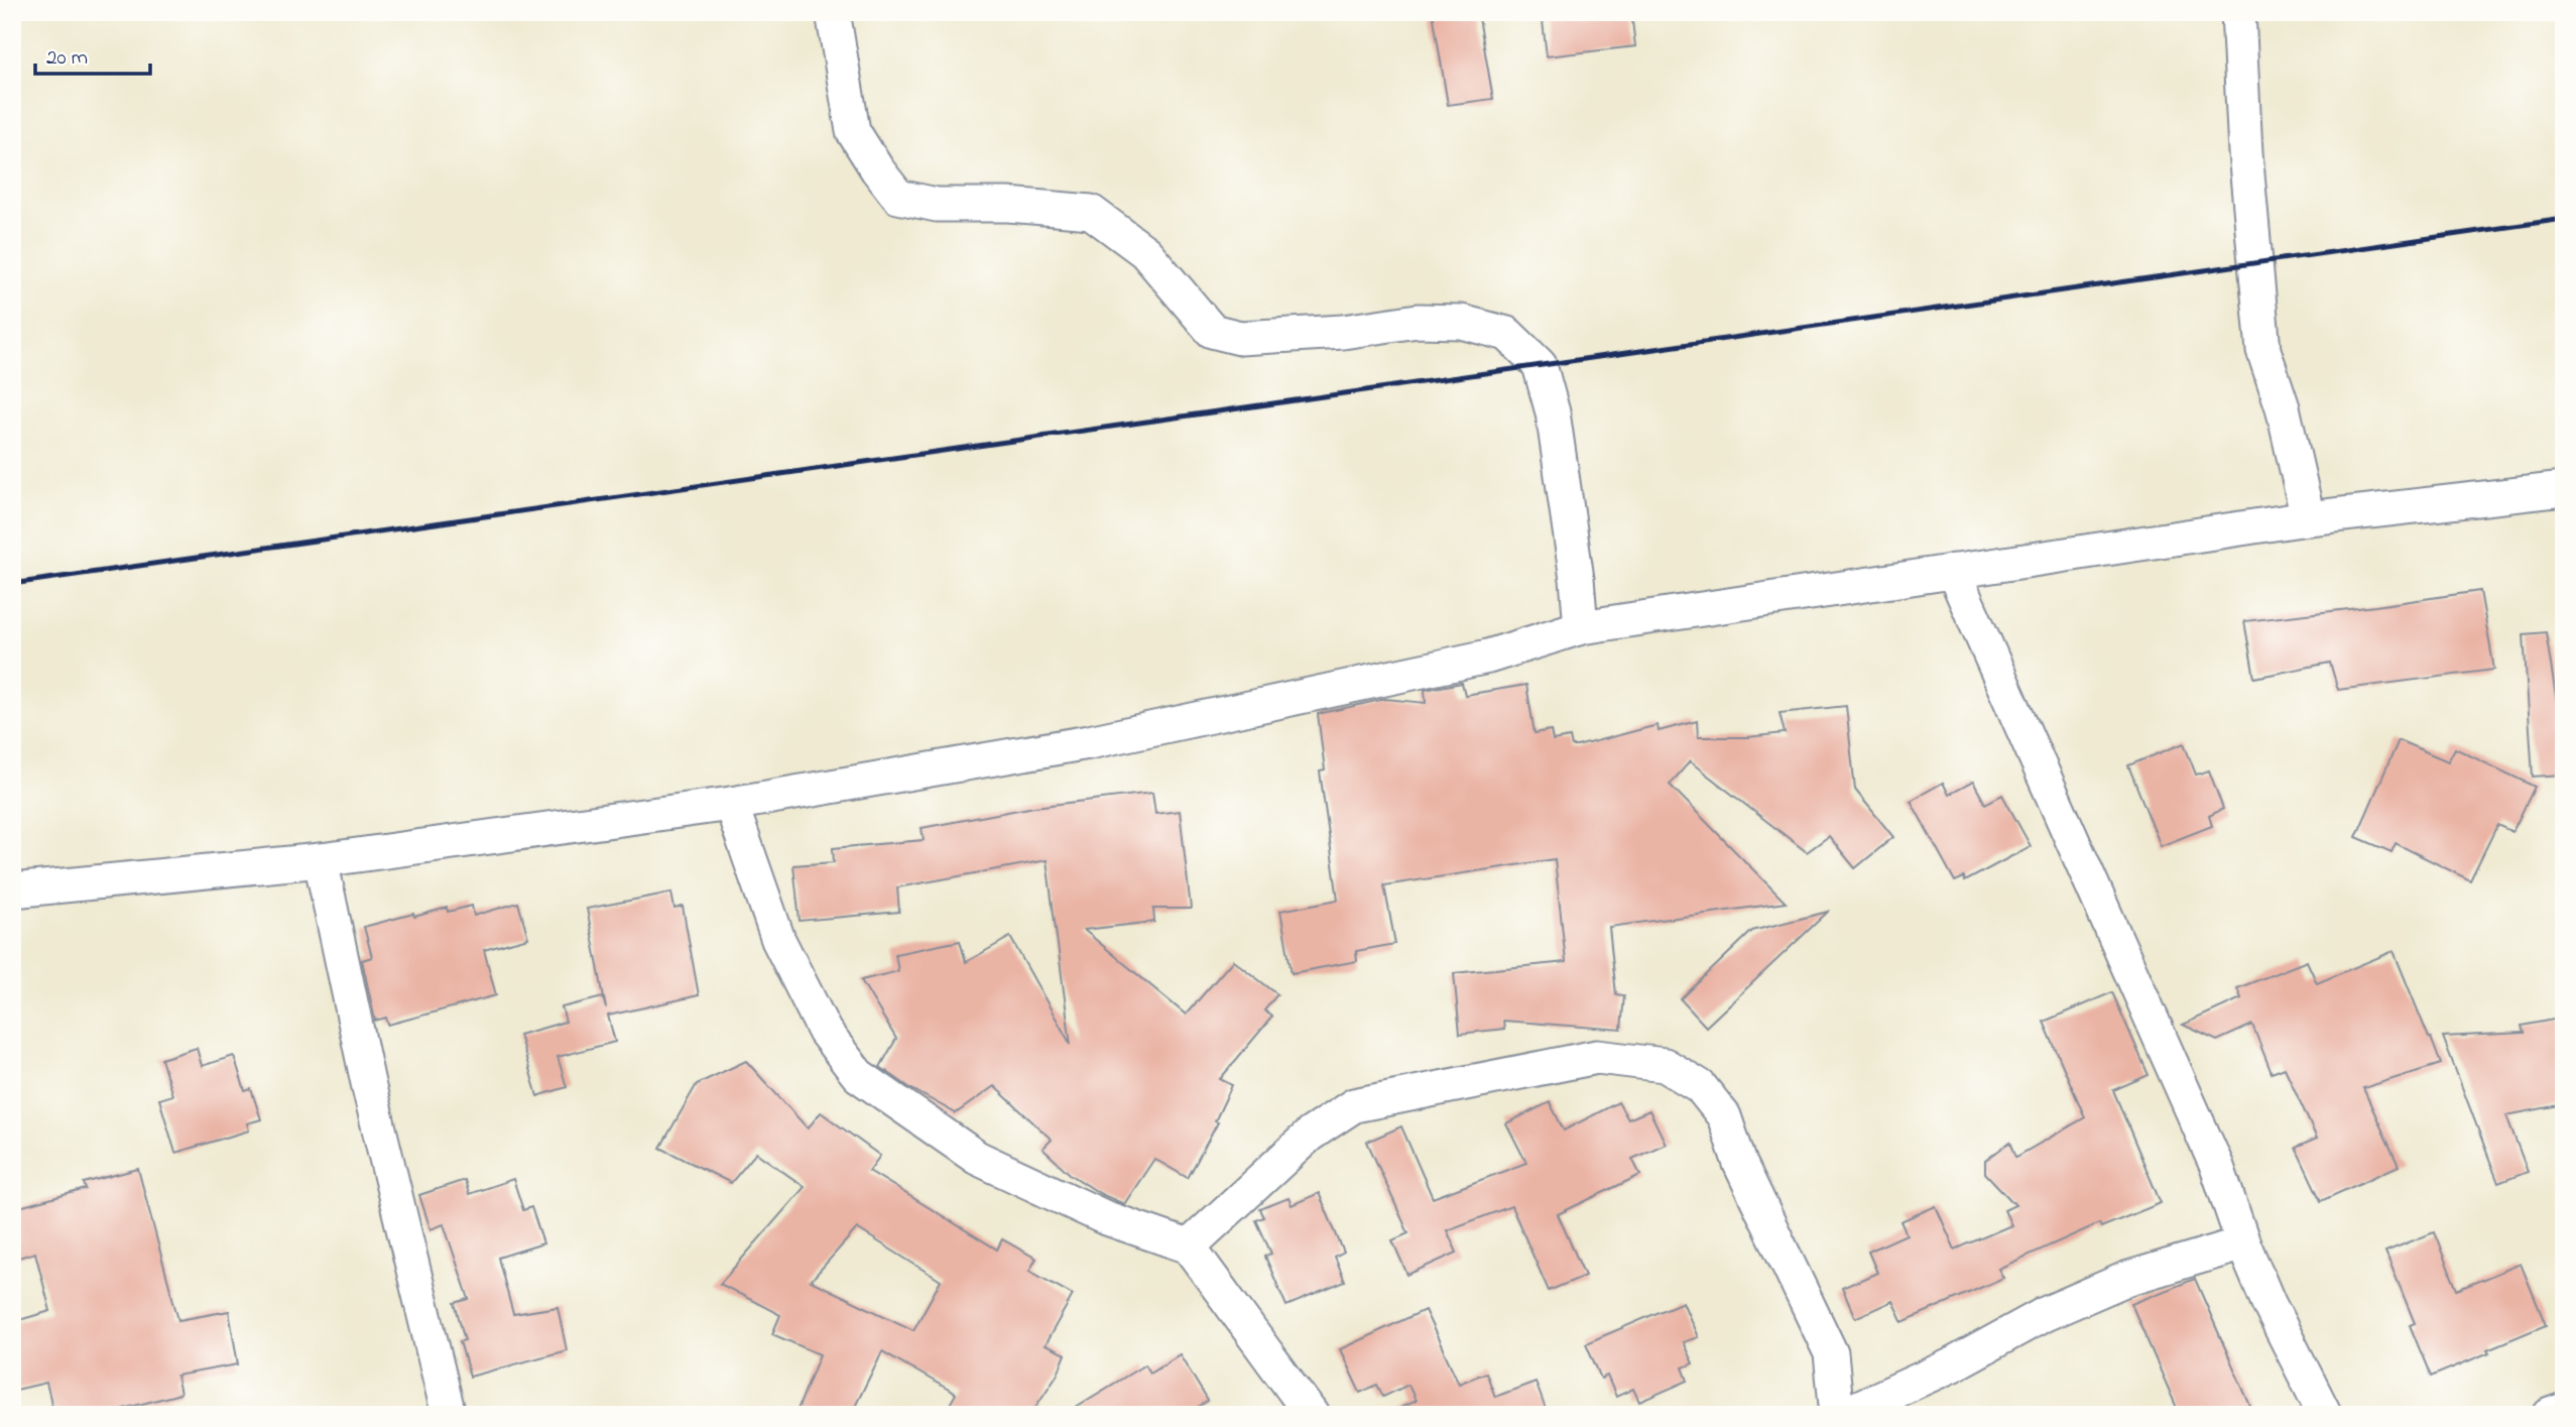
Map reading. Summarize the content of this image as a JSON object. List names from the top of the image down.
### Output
{
  "scale_bar": "20 m"
}
